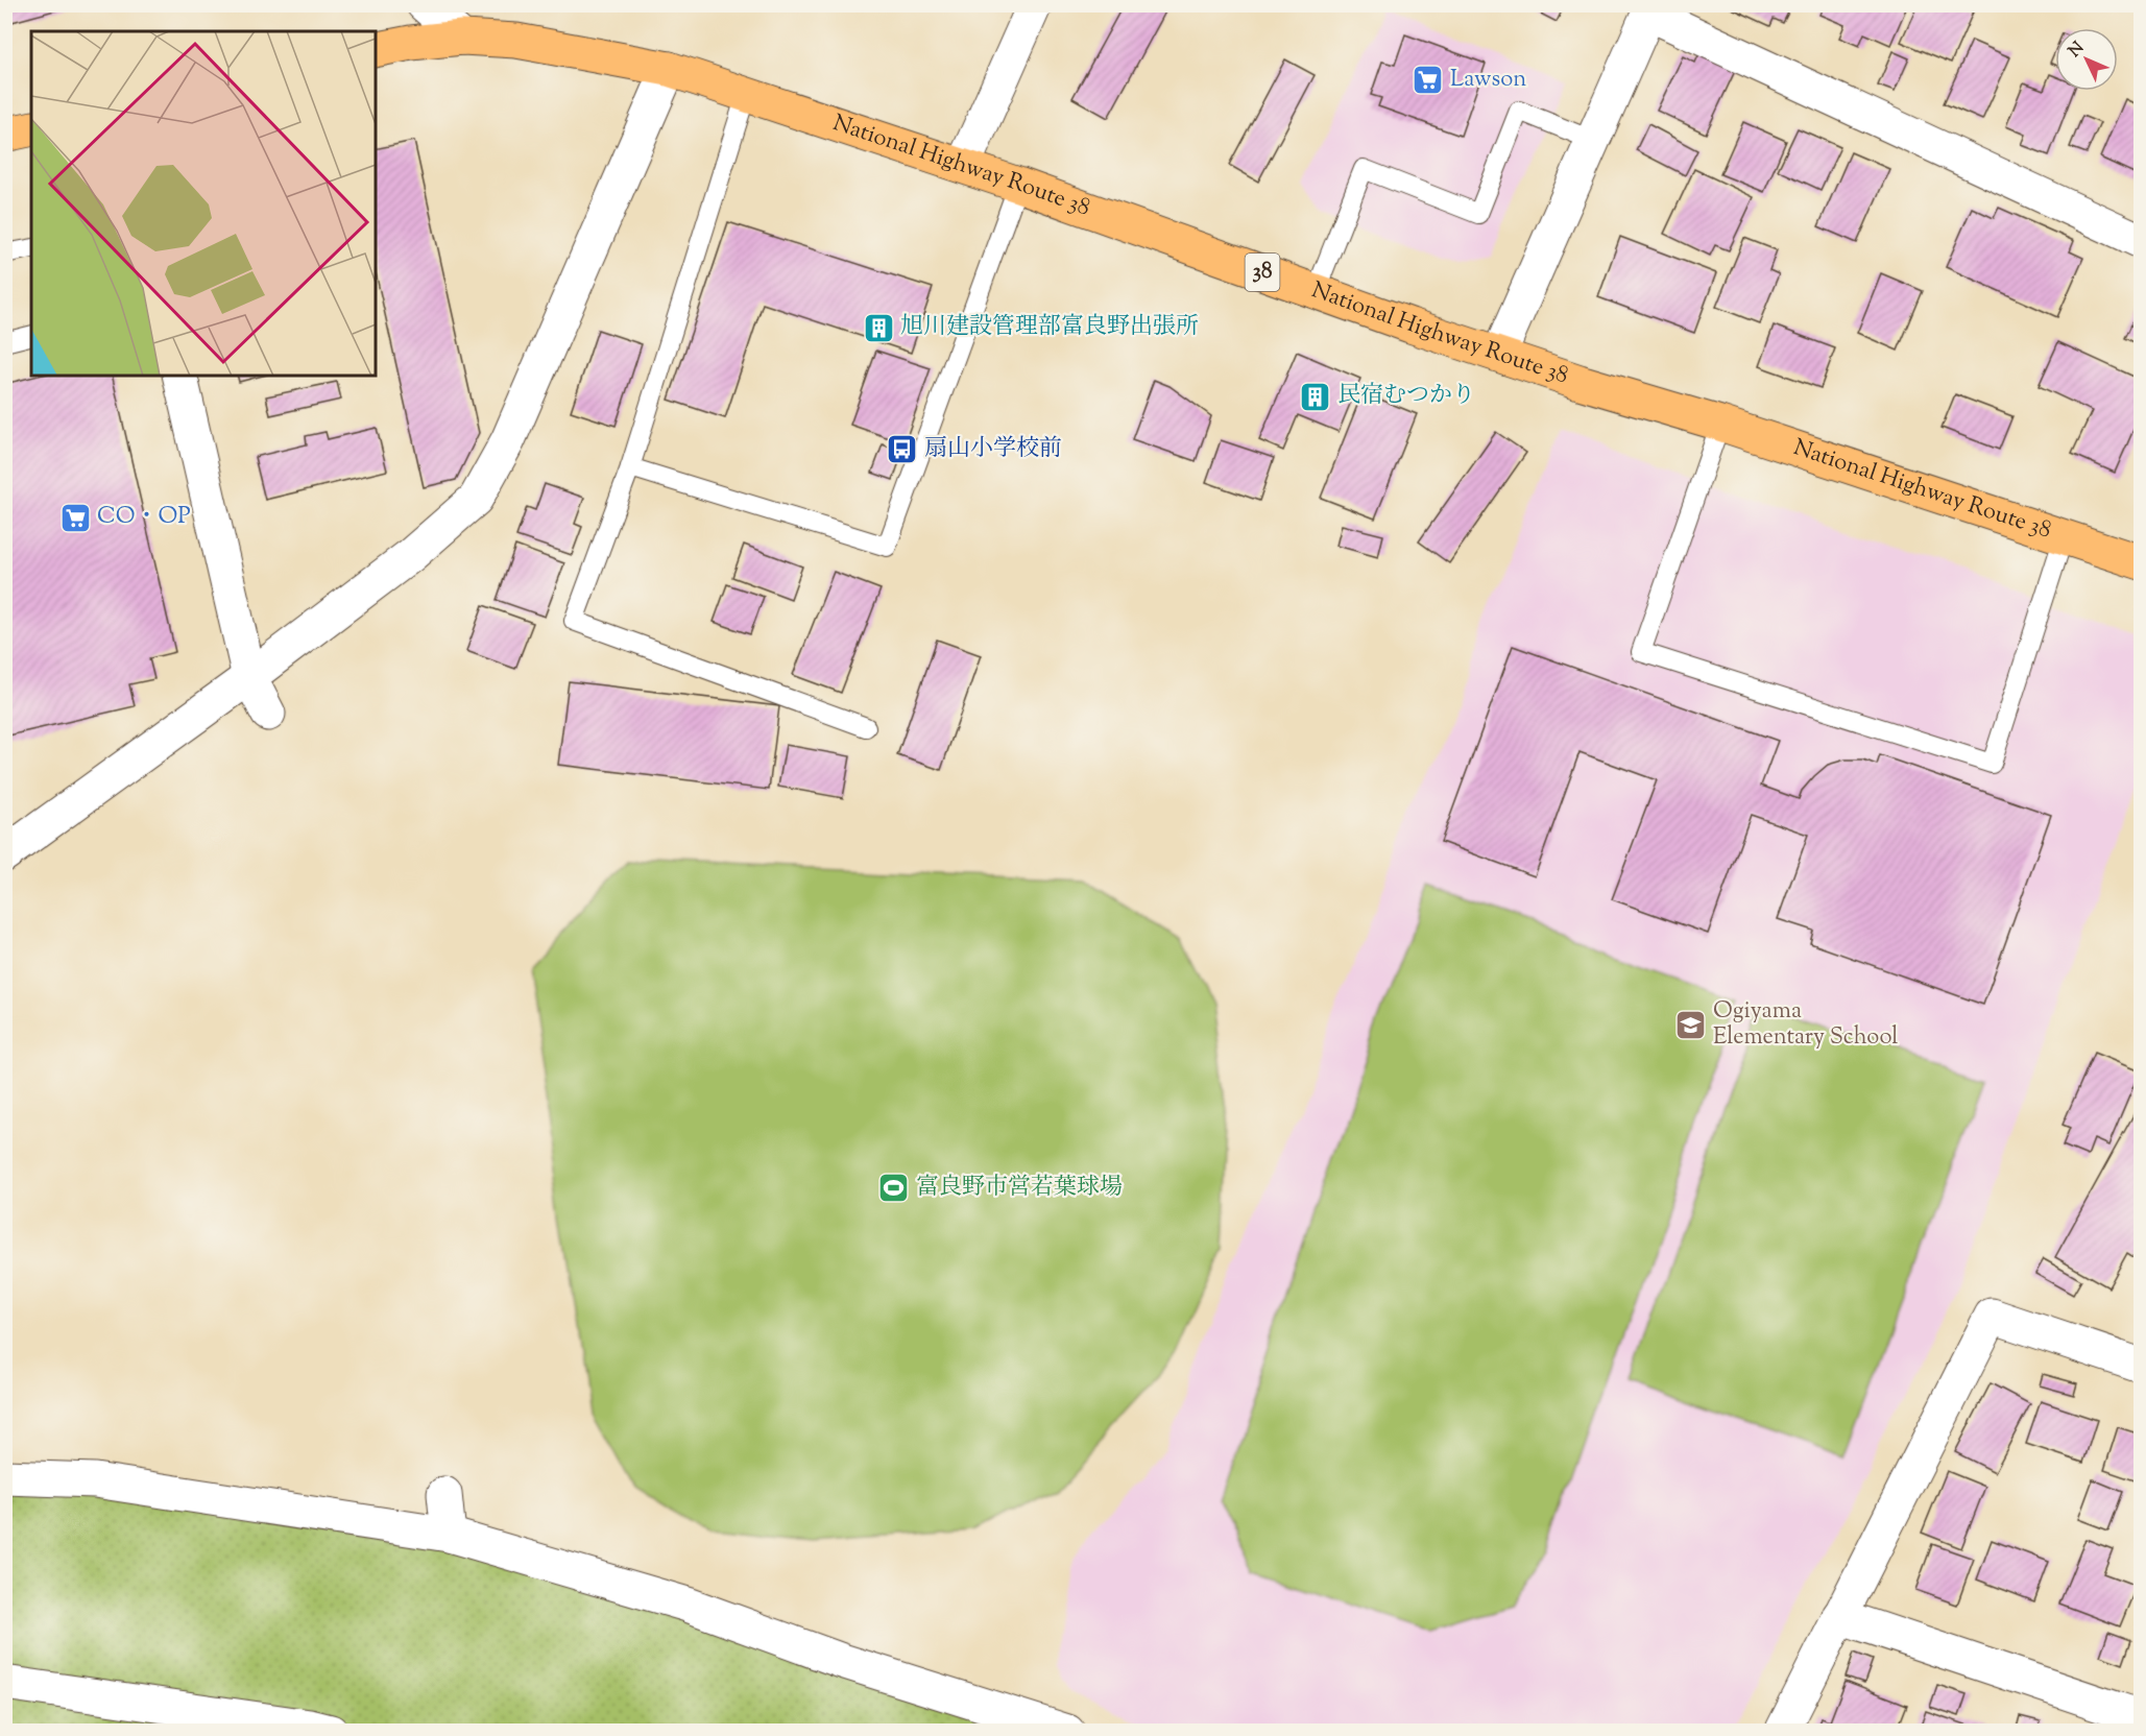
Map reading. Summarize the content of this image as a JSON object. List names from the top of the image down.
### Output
{
  "streets": {
    "highway": ["National Highway Route 38", "38"]
  },
  "places": {
    "supermarket": ["Lawson", "CO・OP"],
    "building": ["旭川建設管理部富良野出張所", "民宿むつかり"],
    "bus stop": ["扇山小学校前"],
    "school or university": ["Ogiyama Elementary School"],
    "sports": ["富良野市営若葉球場"]
  },
  "north": "top left"
}
